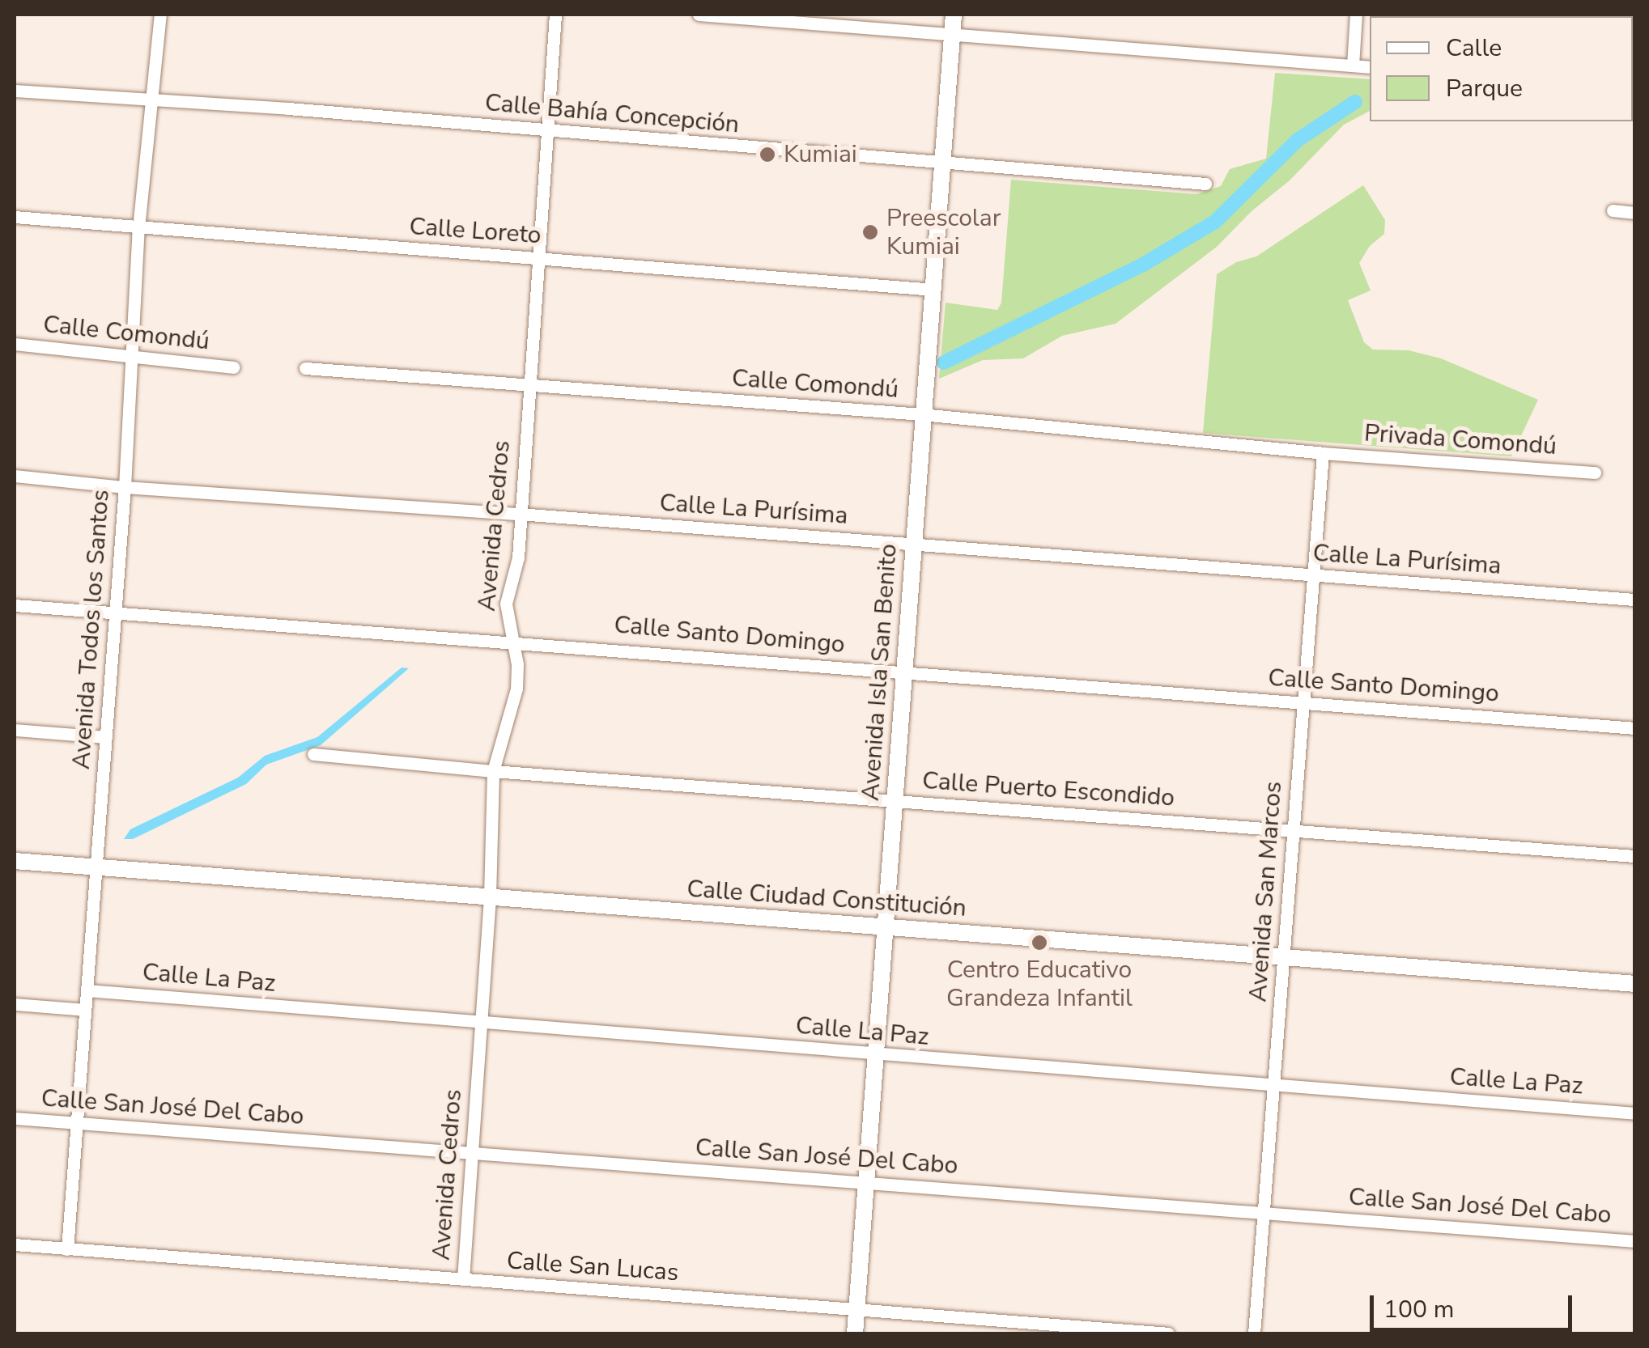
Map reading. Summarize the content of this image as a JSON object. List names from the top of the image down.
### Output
{
  "streets": {
    "street": [
      "Calle Bahía Concepción",
      "Calle Loreto",
      "Calle Comondú",
      "Privada Comondú",
      "Calle La Purísima",
      "Avenida Cedros",
      "Avenida Todos los Santos",
      "Calle Santo Domingo",
      "Avenida Isla San Benito",
      "Calle Puerto Escondido",
      "Avenida San Marcos",
      "Calle Ciudad Constitución",
      "Calle La Paz",
      "Calle San José Del Cabo",
      "Calle San Lucas"
    ]
  },
  "crossings": [
    ["Calle Bahía Concepción", "Avenida Cedros"],
    ["Calle Bahía Concepción", "Avenida Todos los Santos"],
    ["Calle Bahía Concepción", "Avenida Isla San Benito"],
    ["Calle Loreto", "Avenida Cedros"],
    ["Calle Loreto", "Avenida Todos los Santos"],
    ["Calle Loreto", "Avenida Isla San Benito"],
    ["Calle Comondú", "Privada Comondú"],
    ["Calle Comondú", "Avenida Cedros"],
    ["Calle Comondú", "Avenida Todos los Santos"],
    ["Calle Comondú", "Avenida Isla San Benito"],
    ["Calle Comondú", "Avenida San Marcos"],
    ["Privada Comondú", "Avenida San Marcos"],
    ["Calle La Purísima", "Avenida Cedros"],
    ["Calle La Purísima", "Avenida Todos los Santos"],
    ["Calle La Purísima", "Avenida Isla San Benito"],
    ["Calle La Purísima", "Avenida San Marcos"],
    ["Avenida Cedros", "Calle Santo Domingo"],
    ["Avenida Cedros", "Calle Puerto Escondido"],
    ["Avenida Cedros", "Calle Ciudad Constitución"],
    ["Avenida Cedros", "Calle La Paz"],
    ["Avenida Cedros", "Calle San José Del Cabo"],
    ["Avenida Cedros", "Calle San Lucas"],
    ["Avenida Todos los Santos", "Calle Santo Domingo"],
    ["Avenida Todos los Santos", "Calle Ciudad Constitución"],
    ["Avenida Todos los Santos", "Calle La Paz"],
    ["Avenida Todos los Santos", "Calle San José Del Cabo"],
    ["Avenida Todos los Santos", "Calle San Lucas"],
    ["Calle Santo Domingo", "Avenida Isla San Benito"],
    ["Calle Santo Domingo", "Avenida San Marcos"],
    ["Avenida Isla San Benito", "Calle Puerto Escondido"],
    ["Avenida Isla San Benito", "Calle Ciudad Constitución"],
    ["Avenida Isla San Benito", "Calle La Paz"],
    ["Avenida Isla San Benito", "Calle San José Del Cabo"],
    ["Avenida Isla San Benito", "Calle San Lucas"],
    ["Calle Puerto Escondido", "Avenida San Marcos"],
    ["Avenida San Marcos", "Calle Ciudad Constitución"],
    ["Avenida San Marcos", "Calle La Paz"],
    ["Avenida San Marcos", "Calle San José Del Cabo"]
  ],
  "places": ["Kumiai", "Preescolar Kumiai", "Centro Educativo Grandeza Infantil"],
  "legend": ["Calle", "Parque"],
  "scale_bar": "100 m"
}
